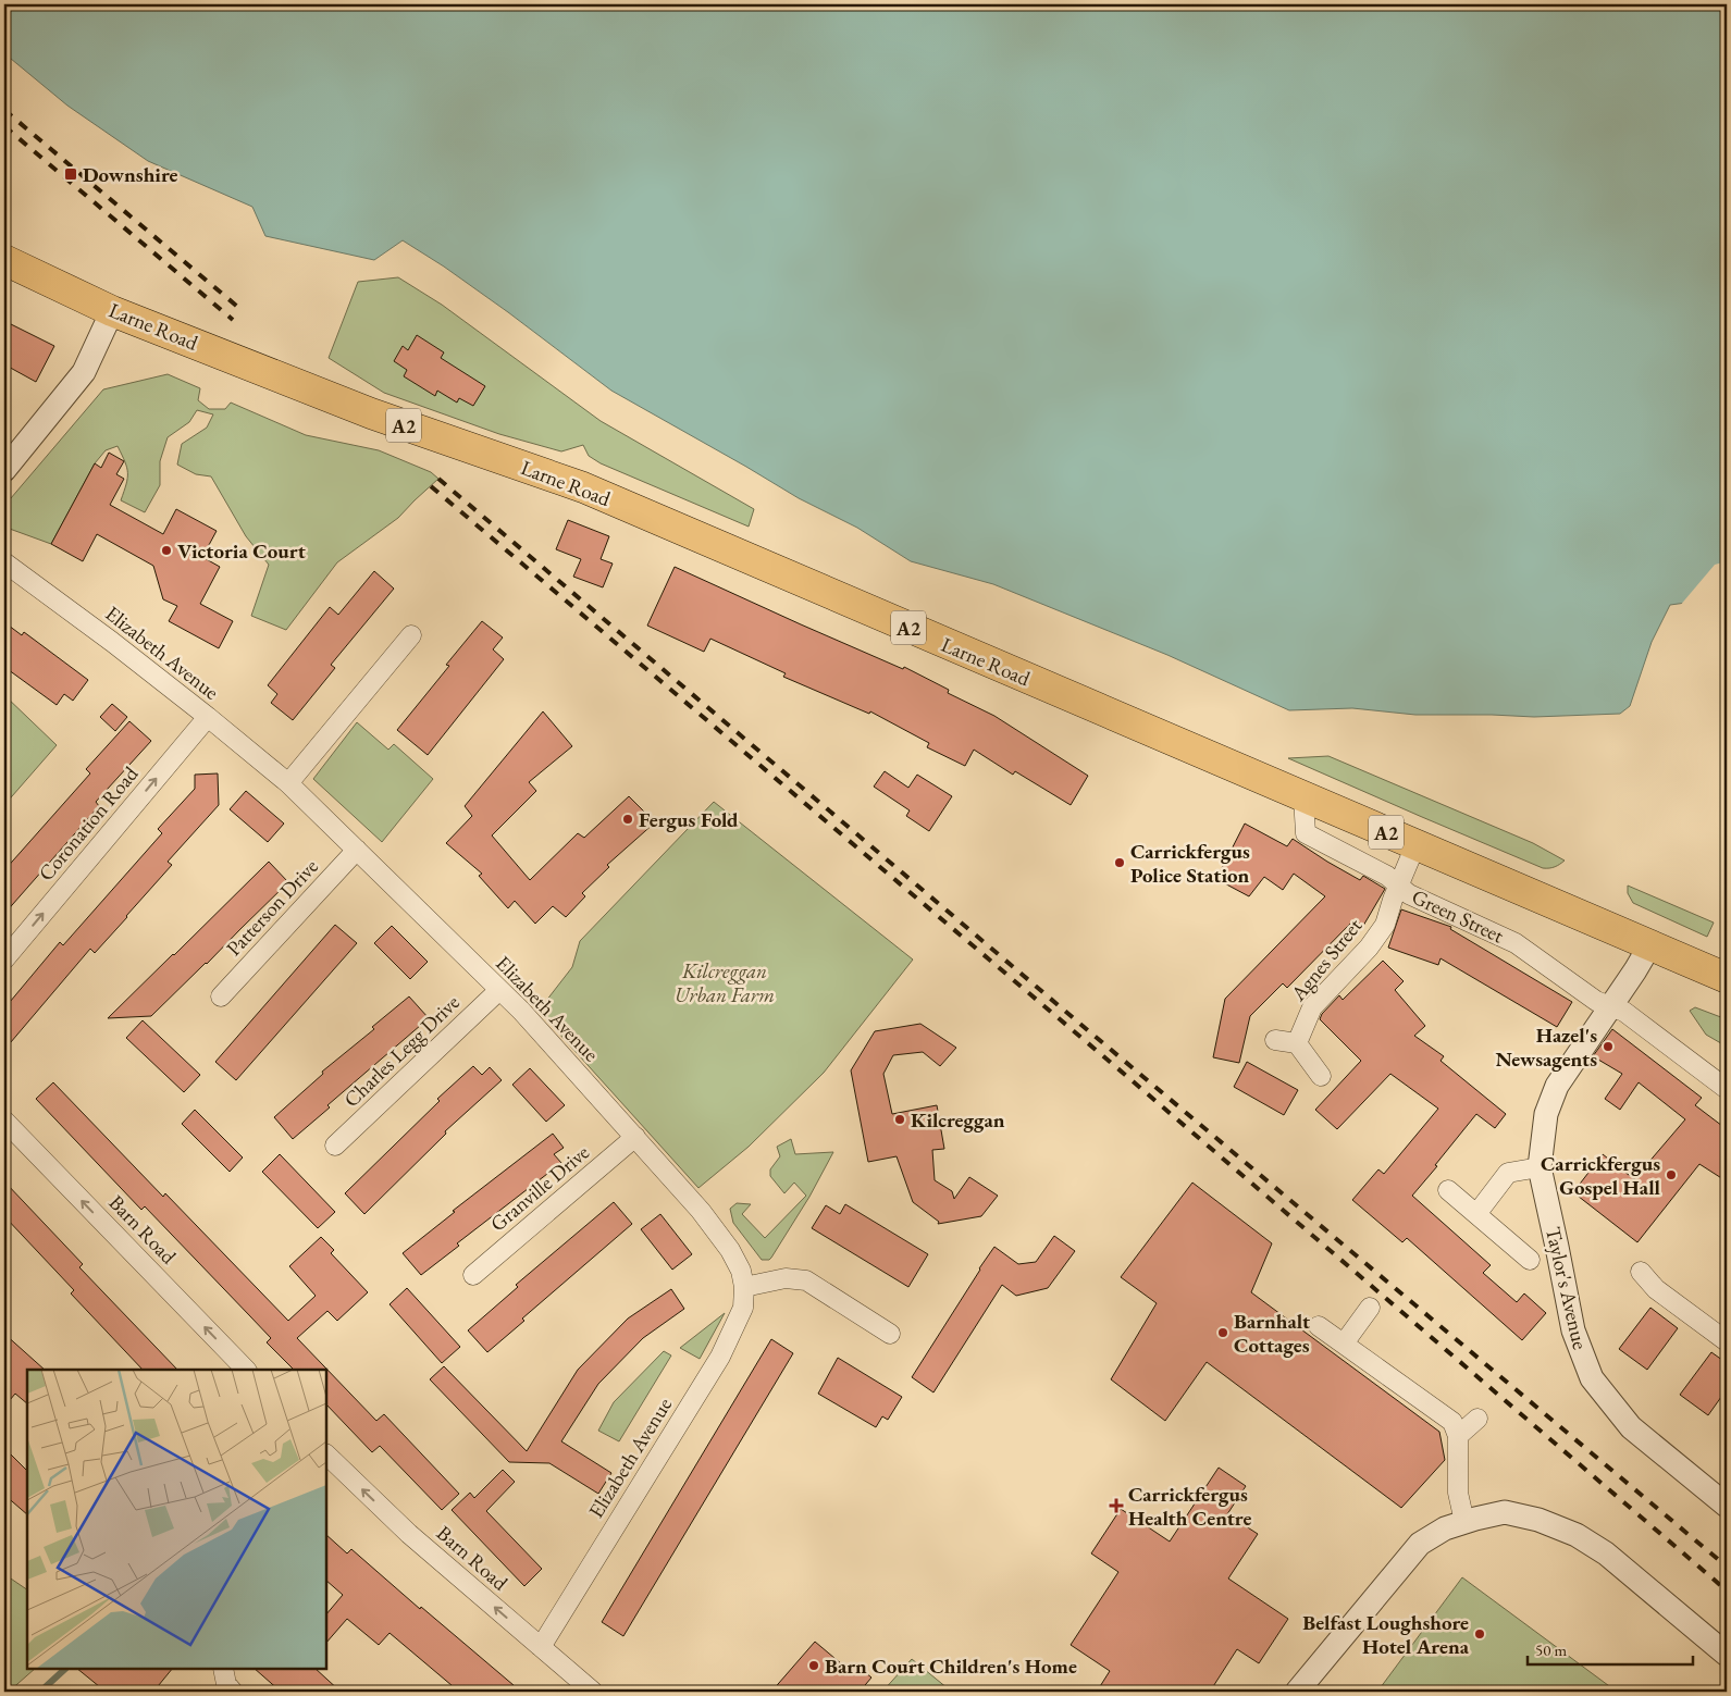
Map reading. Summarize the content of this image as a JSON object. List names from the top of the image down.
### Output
{
  "streets": {
    "main road": ["Larne Road", "A2"],
    "street": [
      "Elizabeth Avenue",
      "Coronation Road",
      "Patterson Drive",
      "Green Street",
      "Agnes Street",
      "Charles Legg Drive",
      "Granville Drive",
      "Barn Road",
      "Taylor's Avenue"
    ]
  },
  "crossings": [
    ["Larne Road", "A2"],
    ["Larne Road", "Green Street"],
    ["A2", "Green Street"],
    ["A2", "Agnes Street"],
    ["A2", "Taylor's Avenue"],
    ["Elizabeth Avenue", "Coronation Road"],
    ["Elizabeth Avenue", "Patterson Drive"],
    ["Elizabeth Avenue", "Charles Legg Drive"],
    ["Elizabeth Avenue", "Granville Drive"],
    ["Elizabeth Avenue", "Barn Road"],
    ["Green Street", "Agnes Street"],
    ["Green Street", "Taylor's Avenue"]
  ],
  "one_way": ["Coronation Road", "Barn Road"],
  "parks": ["Kilcreggan Urban Farm"],
  "places": {
    "transit": ["Downshire"],
    "other": [
      "Victoria Court",
      "Fergus Fold",
      "Carrickfergus Police Station",
      "Hazel's Newsagents",
      "Kilcreggan",
      "Carrickfergus Gospel Hall",
      "Barnhalt Cottages",
      "Belfast Loughshore Hotel Arena",
      "Barn Court Children's Home"
    ],
    "health": ["Carrickfergus Health Centre"]
  },
  "scale_bar": "50 m"
}
